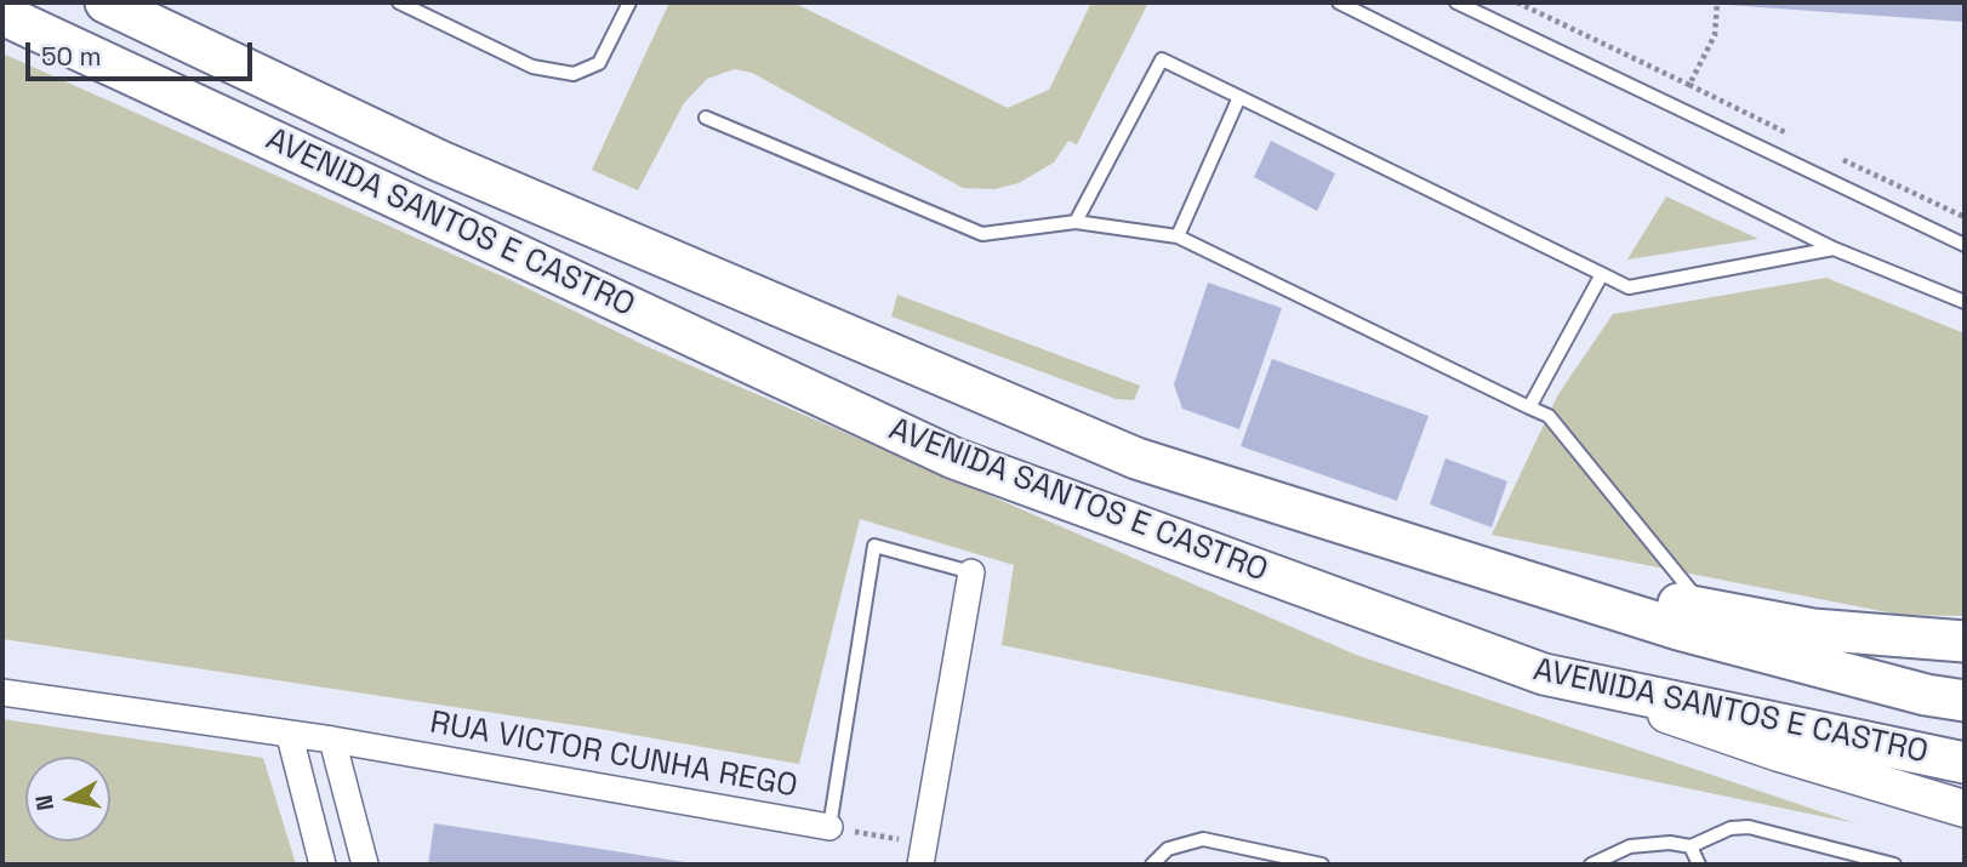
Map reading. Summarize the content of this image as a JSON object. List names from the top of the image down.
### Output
{
  "streets": {
    "main road": ["AVENIDA SANTOS E CASTRO"],
    "street": ["RUA VICTOR CUNHA REGO"]
  },
  "scale_bar": "50 m",
  "north": "left"
}
